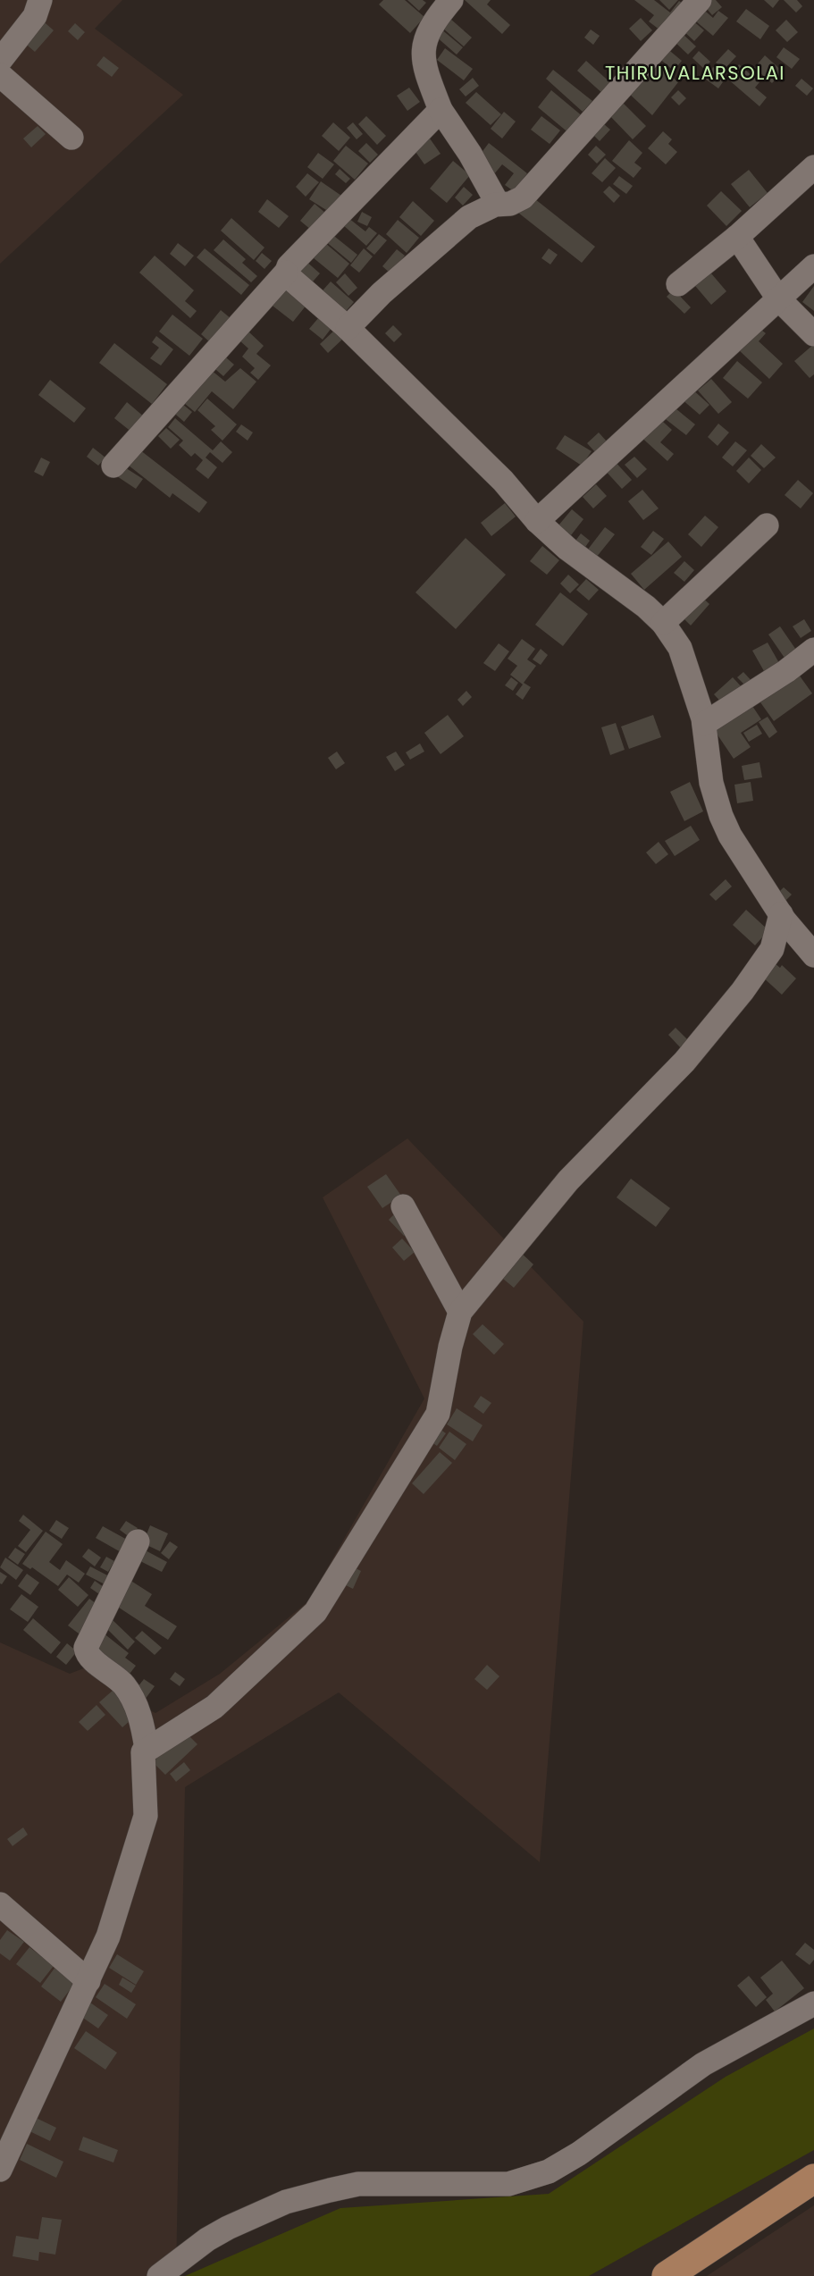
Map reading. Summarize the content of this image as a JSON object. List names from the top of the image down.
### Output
{
  "districts": ["THIRUVALARSOLAI"]
}
